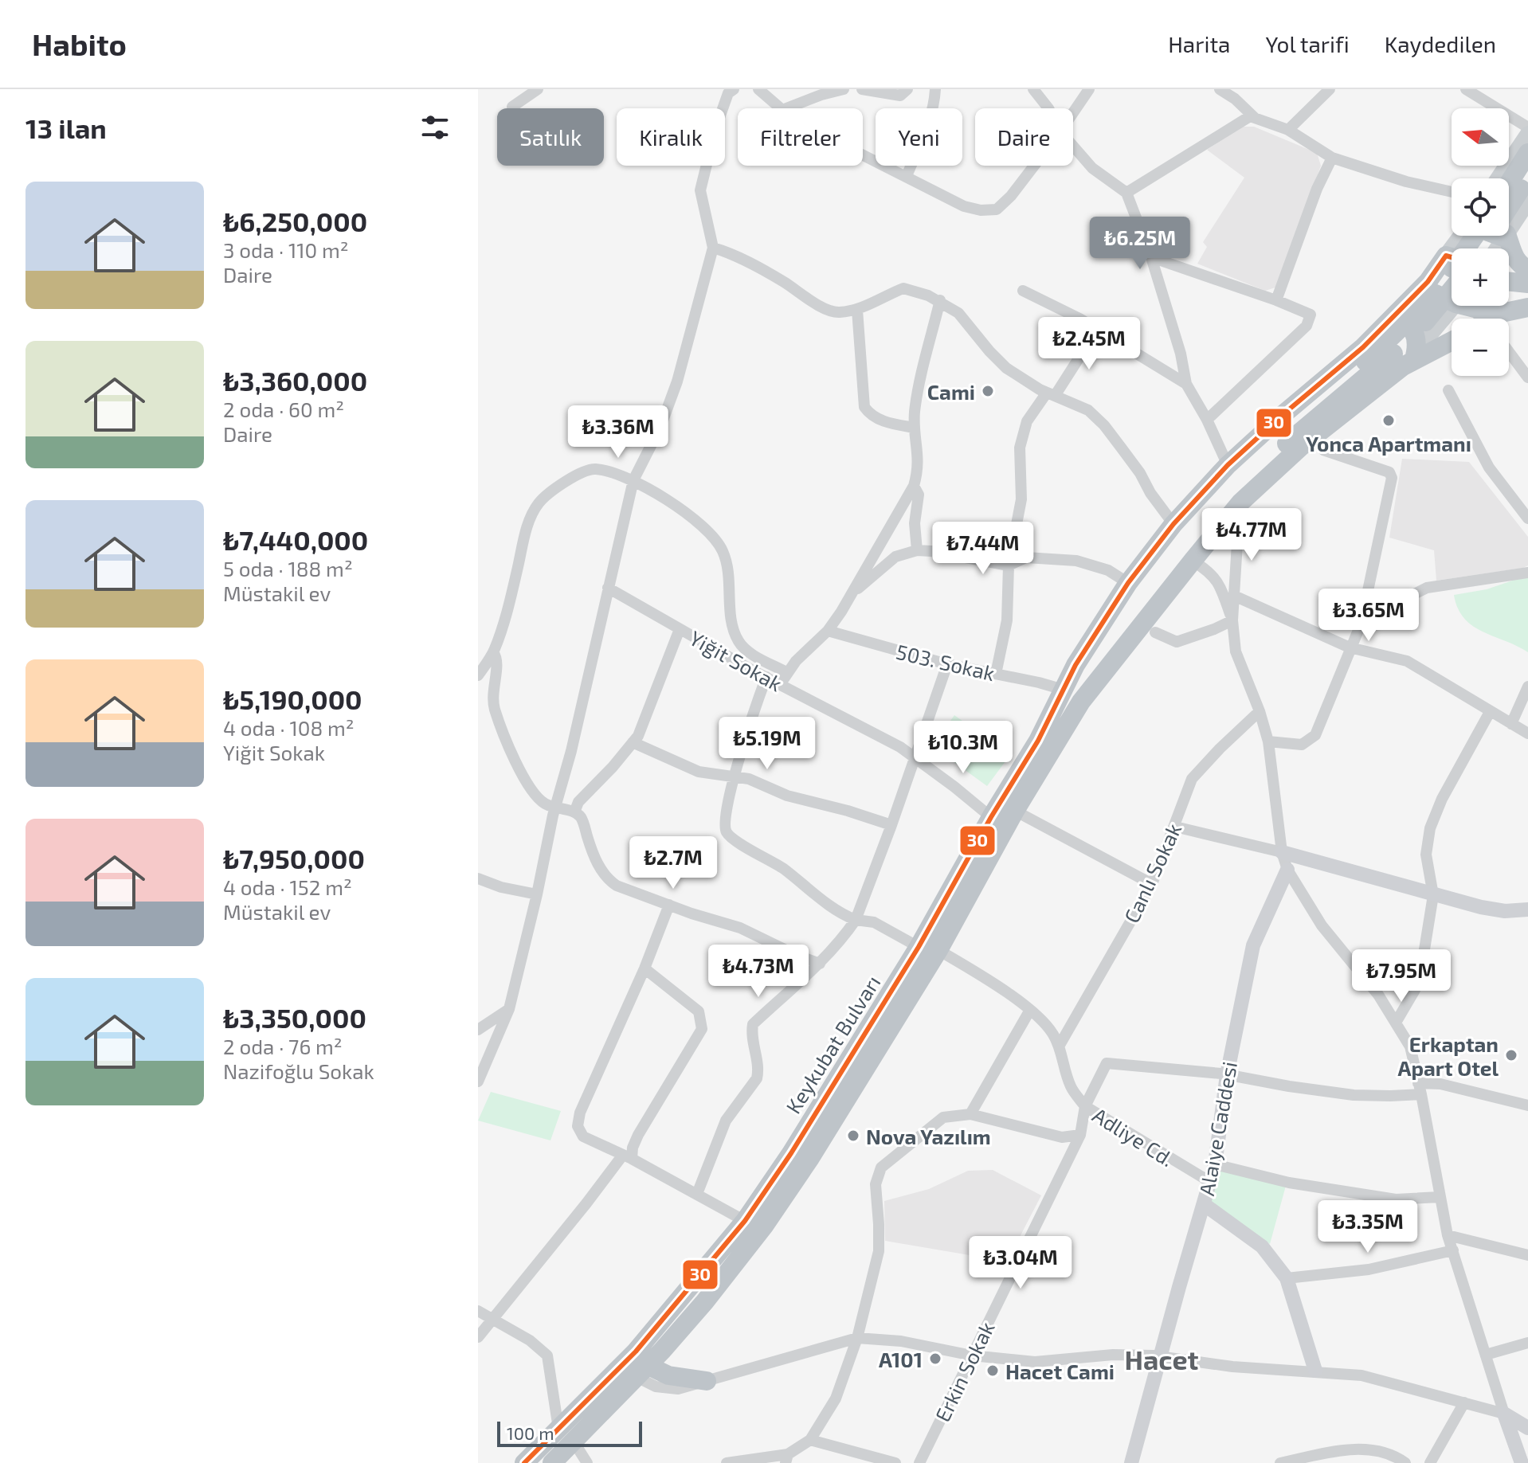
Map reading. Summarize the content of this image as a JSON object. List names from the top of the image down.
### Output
{
  "streets": {
    "highway": ["Keykubat Bulvarı"],
    "street": [
      "Yiğit Sokak",
      "503. Sokak",
      "Canlı Sokak",
      "Alaiye Caddesi",
      "Adliye Cd.",
      "Erkin Sokak"
    ]
  },
  "crossings": [
    ["Yiğit Sokak", "Keykubat Bulvarı"],
    ["Canlı Sokak", "Adliye Cd."],
    ["Keykubat Bulvarı", "Adliye Cd."],
    ["Alaiye Caddesi", "Adliye Cd."],
    ["Alaiye Caddesi", "Erkin Sokak"],
    ["Adliye Cd.", "Erkin Sokak"]
  ],
  "districts": ["Hacet"],
  "places": [
    "Cami",
    "Yonca Apartmanı",
    "Erkaptan Apart Otel",
    "Nova Yazılım",
    "A101",
    "Hacet Cami"
  ],
  "lines": ["transit line 30"],
  "scale_bar": "100 m",
  "north": "left",
  "page": {
    "header": "Habito",
    "nav": ["Harita", "Yol tarifi", "Kaydedilen"],
    "heading": "13 ilan",
    "map_buttons": ["+", "−"],
    "chip": [
      "Satılık",
      "Kiralık",
      "Filtreler",
      "Yeni",
      "Daire"
    ],
    "list": [
      {
        "name": "₺6,250,000",
        "note": "3 oda · 110 m² · Daire"
      },
      {
        "name": "₺3,360,000",
        "note": "2 oda · 60 m² · Daire"
      },
      {
        "name": "₺7,440,000",
        "note": "5 oda · 188 m² · Müstakil ev"
      },
      {
        "name": "₺5,190,000",
        "note": "4 oda · 108 m² · Yiğit Sokak"
      },
      {
        "name": "₺7,950,000",
        "note": "4 oda · 152 m² · Müstakil ev"
      },
      {
        "name": "₺3,350,000",
        "note": "2 oda · 76 m² · Nazifoğlu Sokak"
      }
    ],
    "price": [
      "₺6.25M",
      "₺2.45M",
      "₺3.36M",
      "₺4.77M",
      "₺7.44M",
      "₺3.65M",
      "₺5.19M",
      "₺10.3M",
      "₺2.7M",
      "₺4.73M",
      "₺7.95M",
      "₺3.35M",
      "₺3.04M"
    ],
    "scale": "100 m"
  }
}
